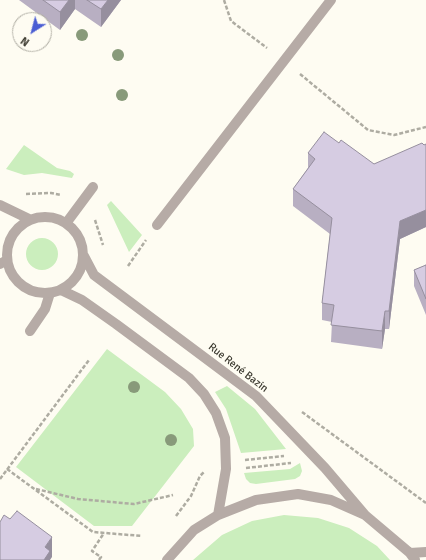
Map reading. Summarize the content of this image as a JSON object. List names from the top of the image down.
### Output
{
  "streets": {
    "street": ["Rue René Bazin"]
  },
  "north": "bottom left"
}
